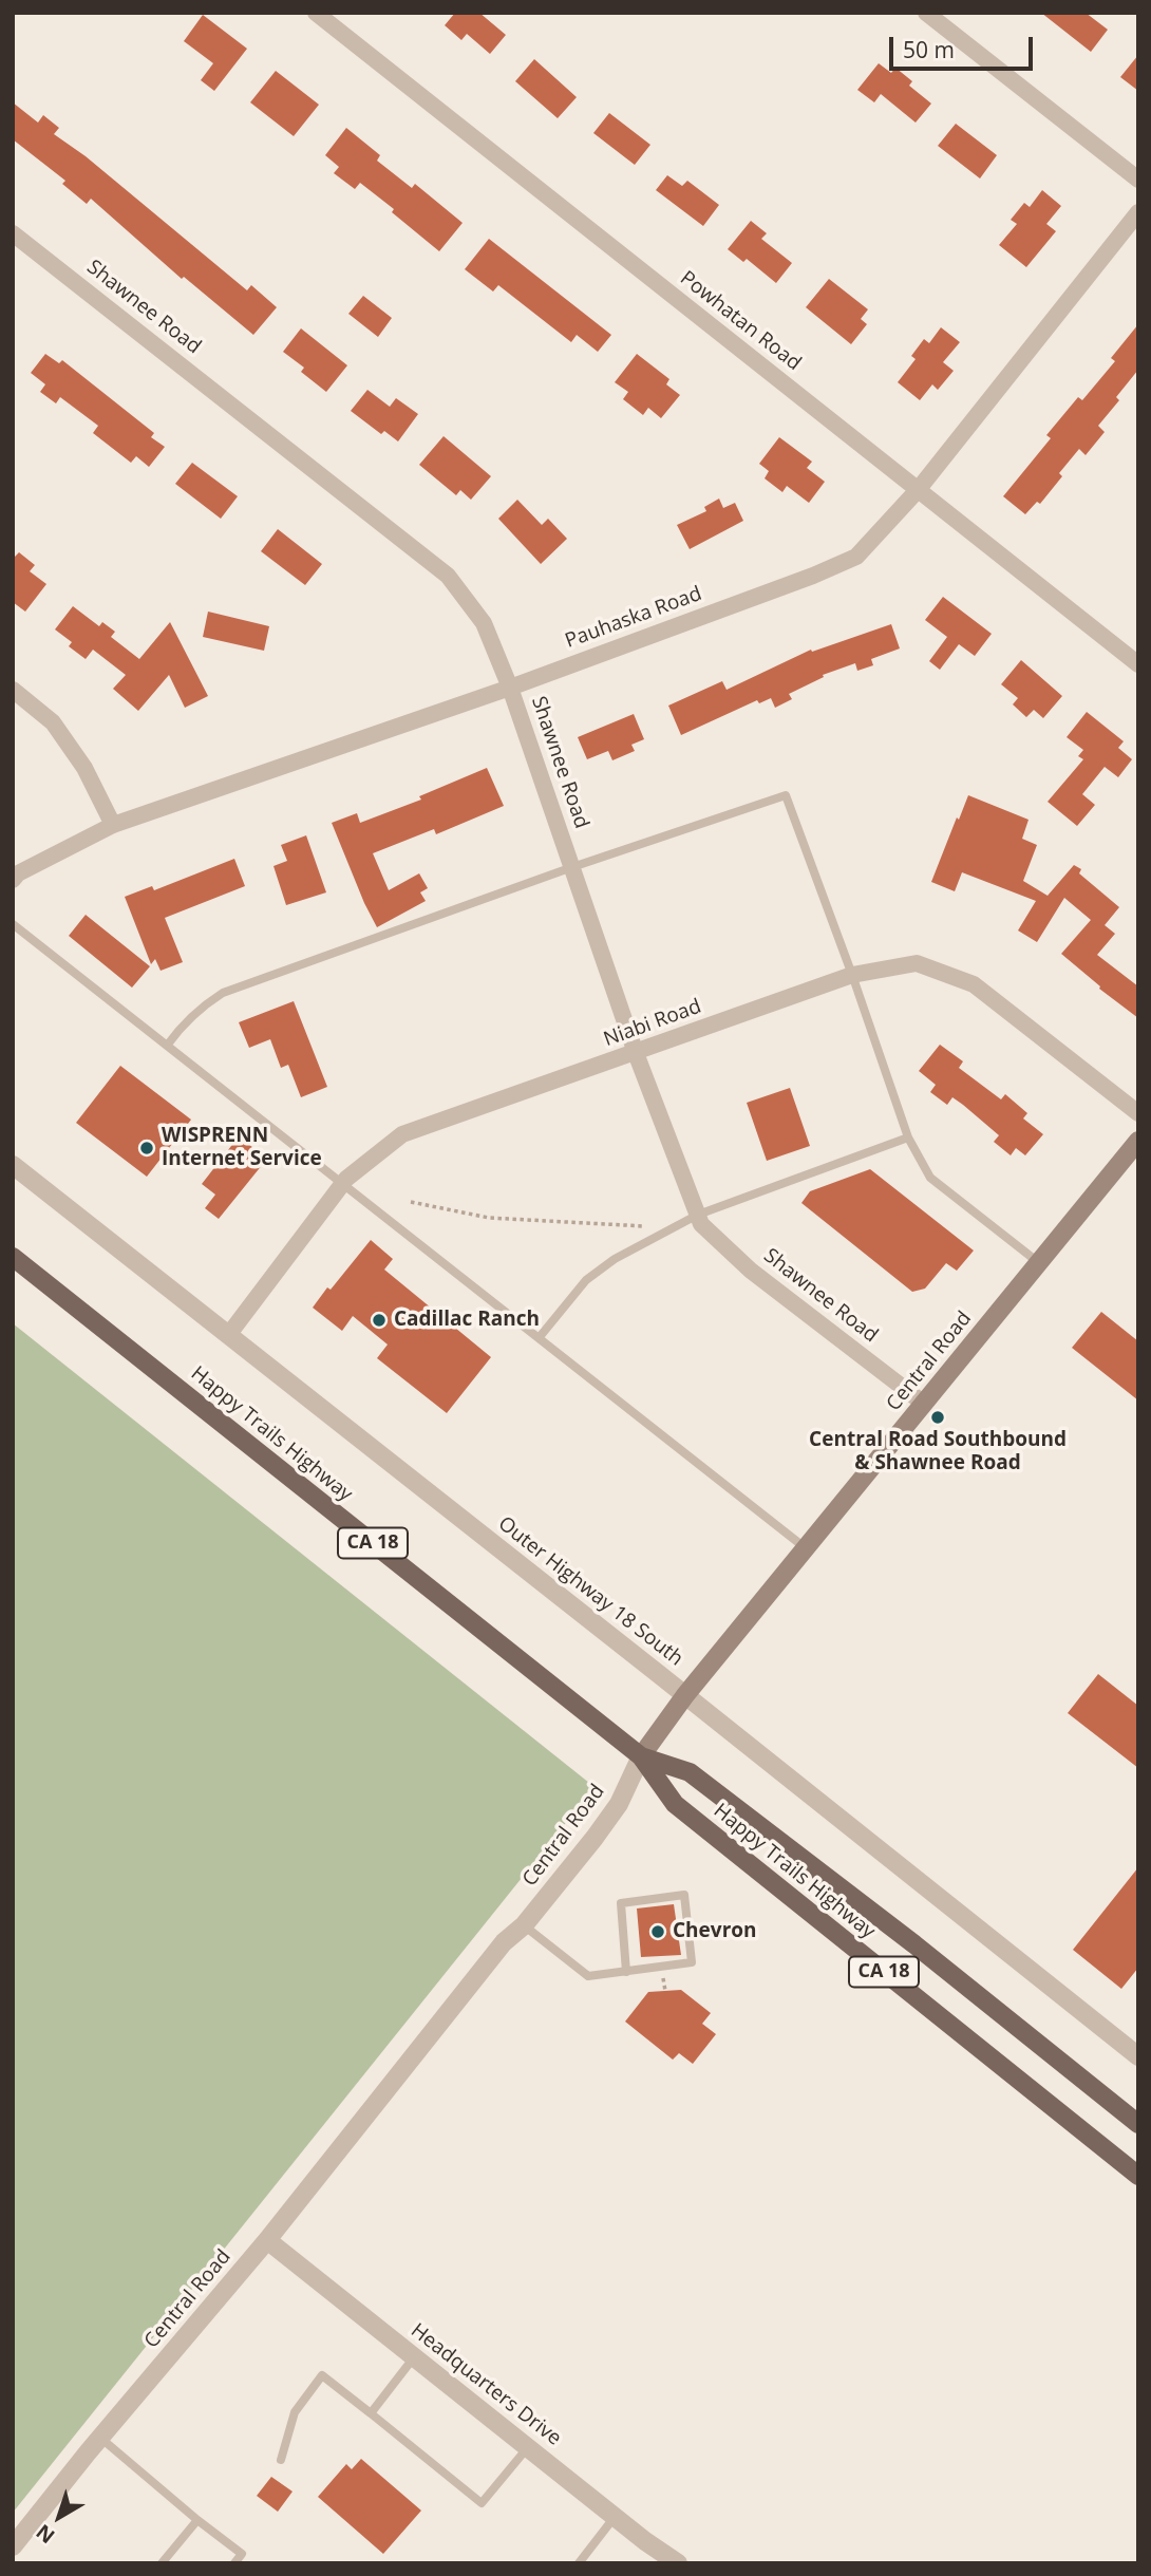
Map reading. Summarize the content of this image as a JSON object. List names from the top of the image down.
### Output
{
  "streets": {
    "main road": ["Central Road", "Happy Trails Highway", "CA 18"],
    "street": [
      "Shawnee Road",
      "Powhatan Road",
      "Pauhaska Road",
      "Niabi Road",
      "Outer Highway 18 South",
      "Headquarters Drive"
    ]
  },
  "crossings": [
    ["Shawnee Road", "Pauhaska Road"],
    ["Shawnee Road", "Niabi Road"],
    ["Shawnee Road", "Central Road"],
    ["Powhatan Road", "Pauhaska Road"],
    ["Niabi Road", "Outer Highway 18 South"],
    ["Central Road", "Happy Trails Highway"],
    ["Central Road", "Outer Highway 18 South"],
    ["Central Road", "Headquarters Drive"]
  ],
  "places": [
    "WISPRENN Internet Service",
    "Cadillac Ranch",
    "Central Road Southbound & Shawnee Road",
    "Chevron"
  ],
  "scale_bar": "50 m",
  "north": "bottom left"
}
